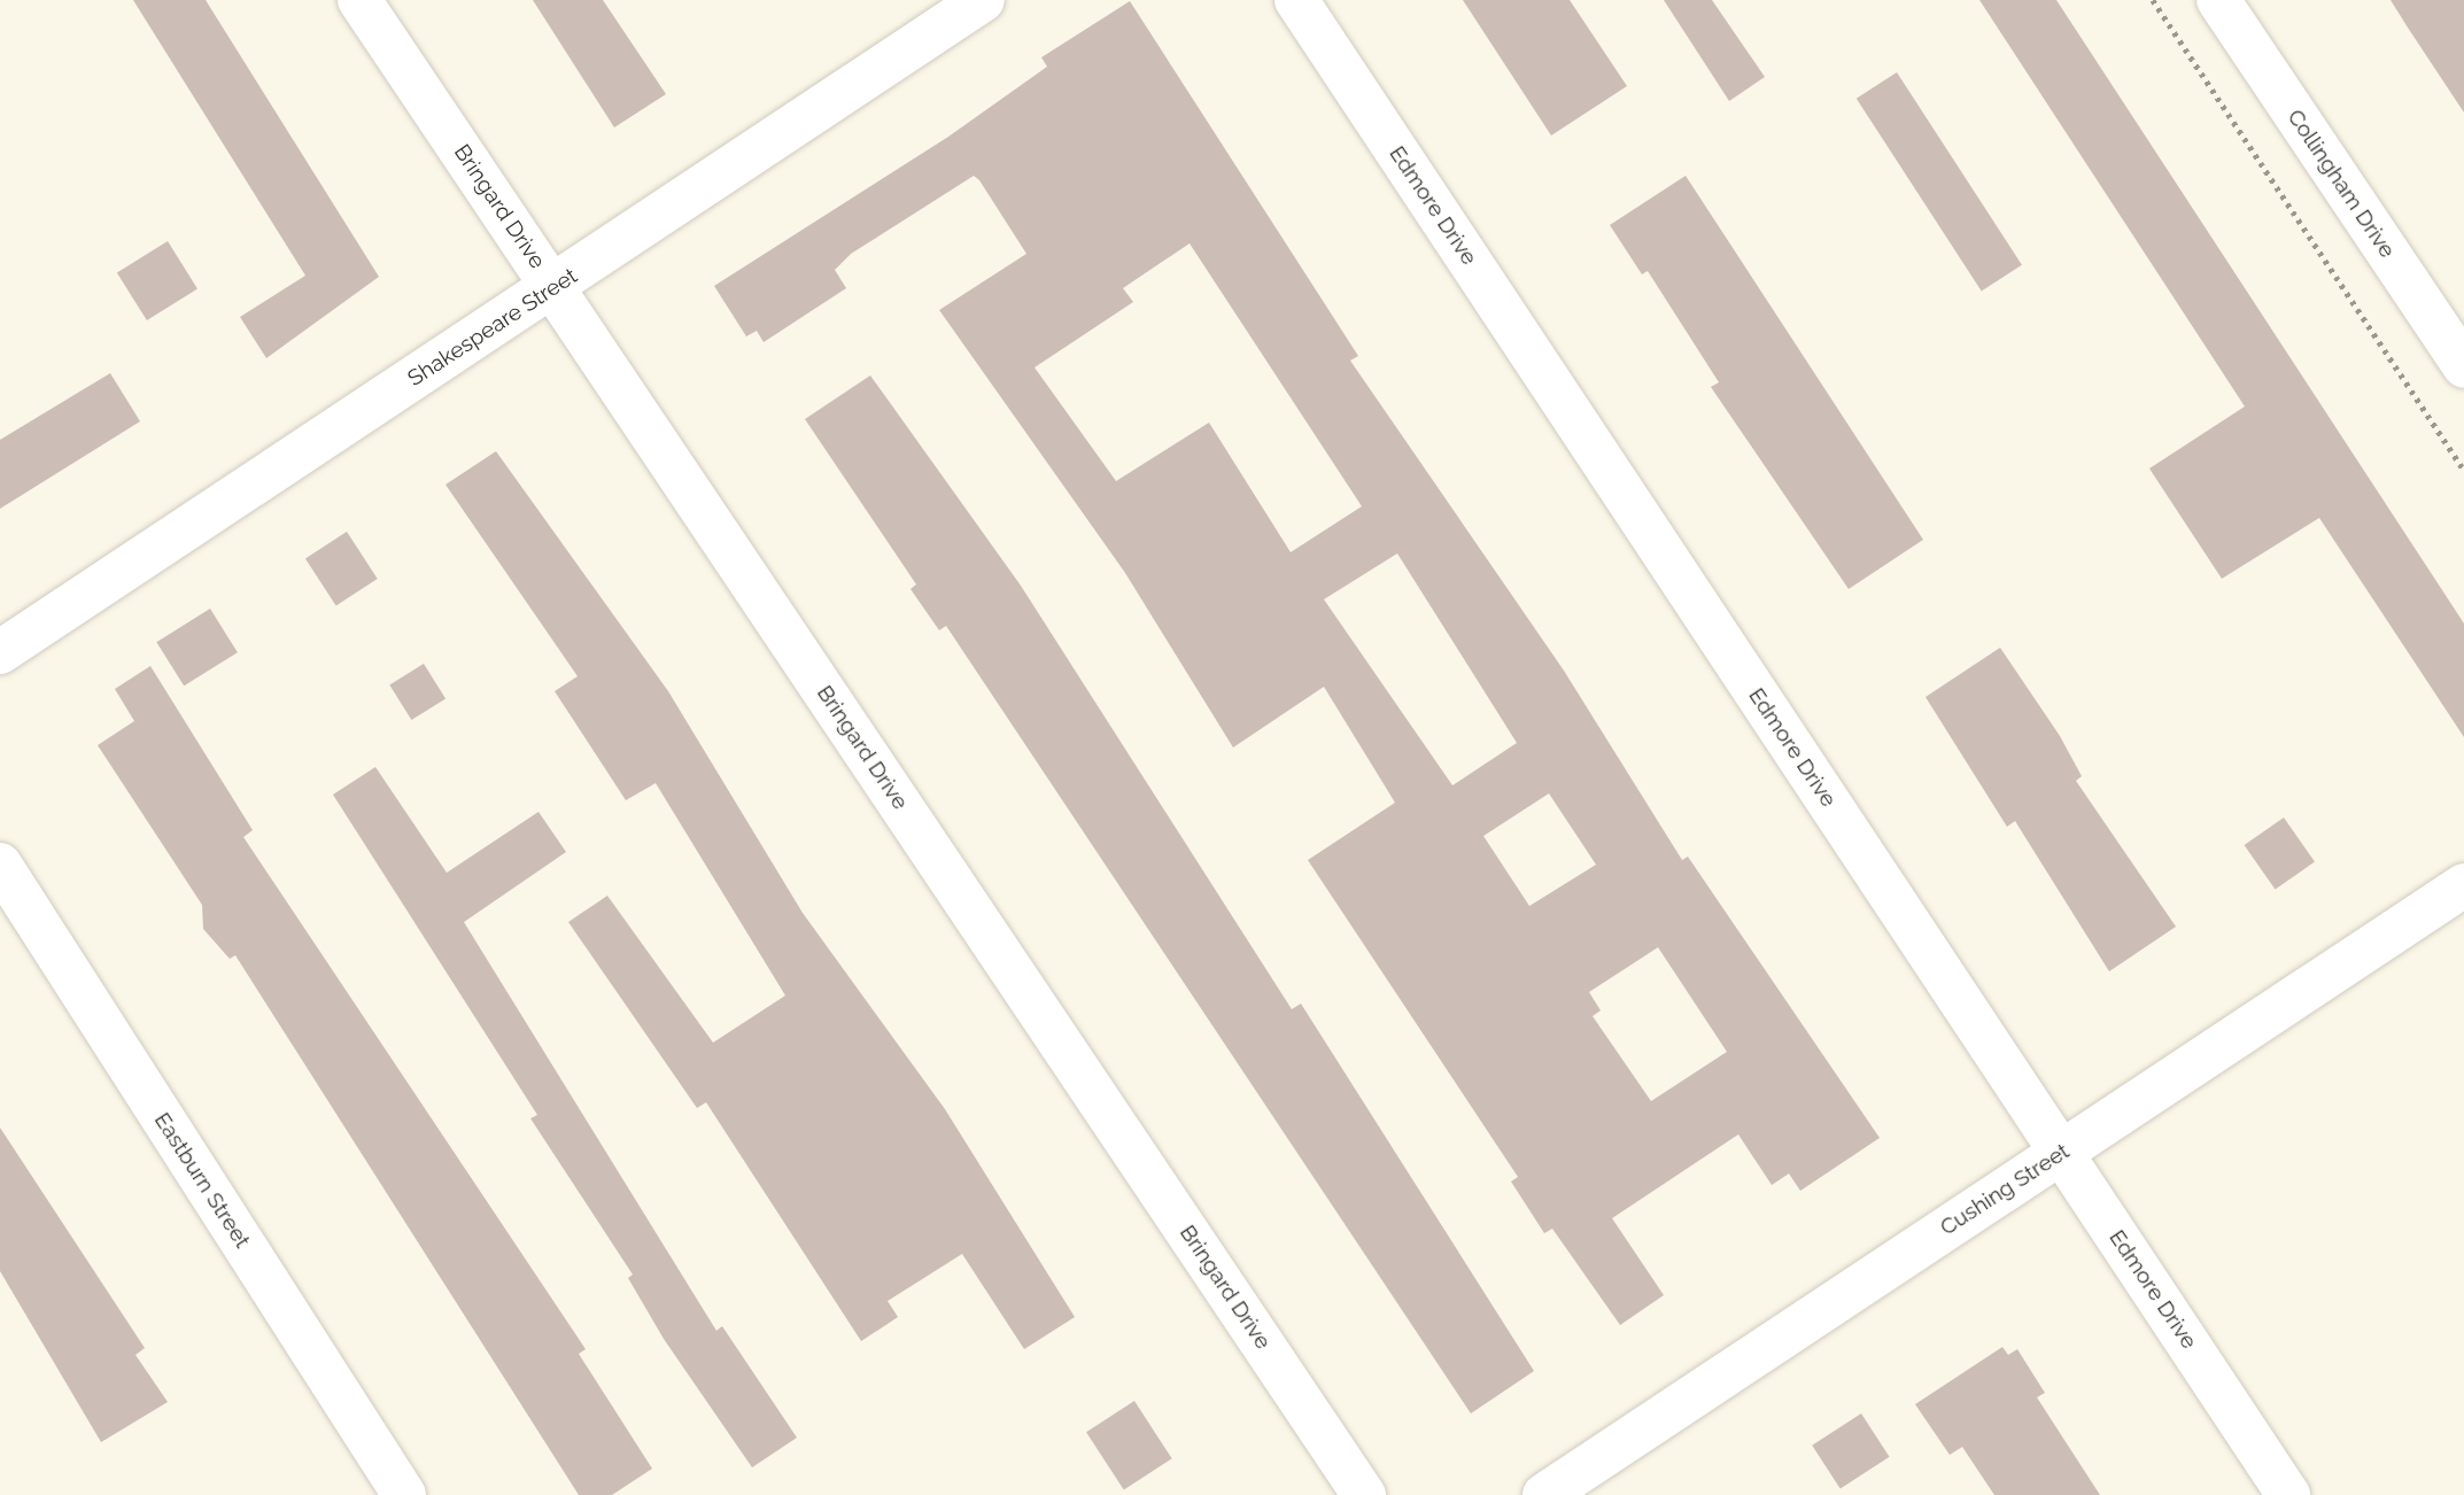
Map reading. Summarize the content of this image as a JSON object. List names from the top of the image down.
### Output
{
  "streets": {
    "street": [
      "Collingham Drive",
      "Edmore Drive",
      "Bringard Drive",
      "Shakespeare Street",
      "Eastburn Street",
      "Cushing Street"
    ]
  },
  "crossings": [
    ["Edmore Drive", "Cushing Street"],
    ["Bringard Drive", "Shakespeare Street"]
  ]
}
